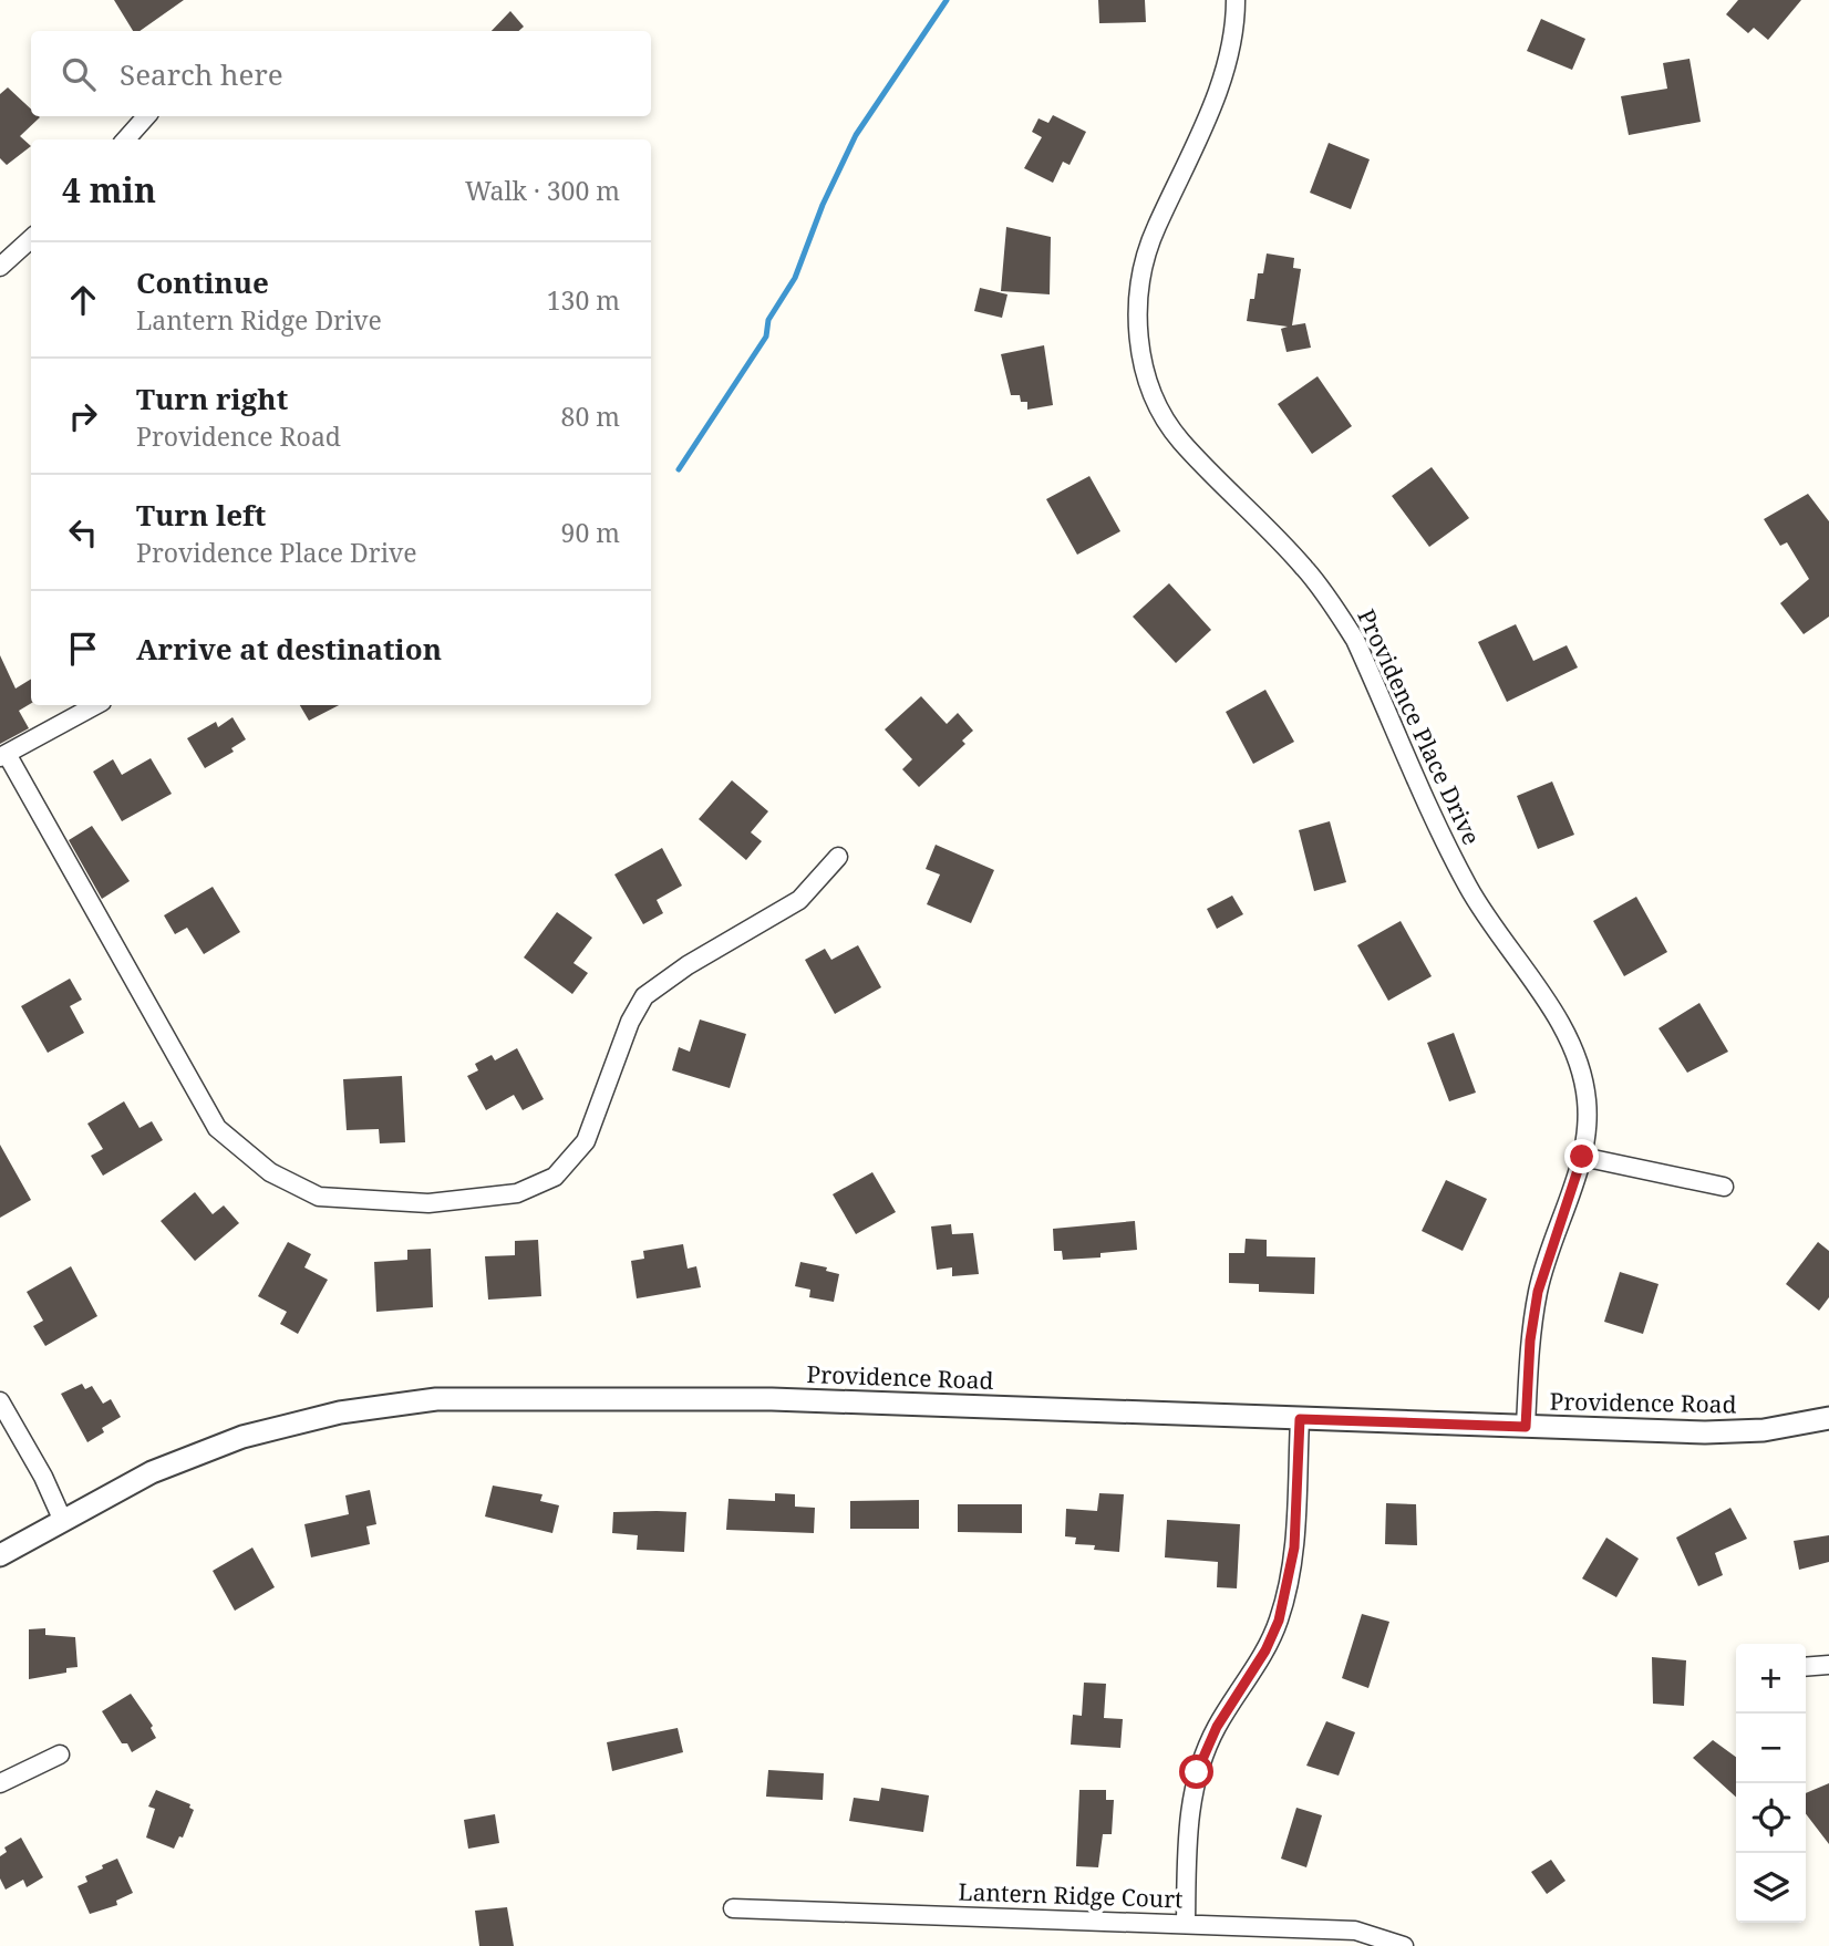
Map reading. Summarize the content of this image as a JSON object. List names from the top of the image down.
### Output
{
  "streets": {
    "street": ["Providence Place Drive", "Providence Road", "Lantern Ridge Court"]
  },
  "crossings": [
    ["Providence Place Drive", "Providence Road"]
  ],
  "page": {
    "search": "Search here",
    "heading": ["4 min", "Walk · 300 m"],
    "list": [
      ["Continue", "Lantern Ridge Drive", "130 m"],
      ["Turn right", "Providence Road", "80 m"],
      ["Turn left", "Providence Place Drive", "90 m"],
      "Arrive at destination"
    ],
    "map_buttons": ["+", "−"]
  }
}
